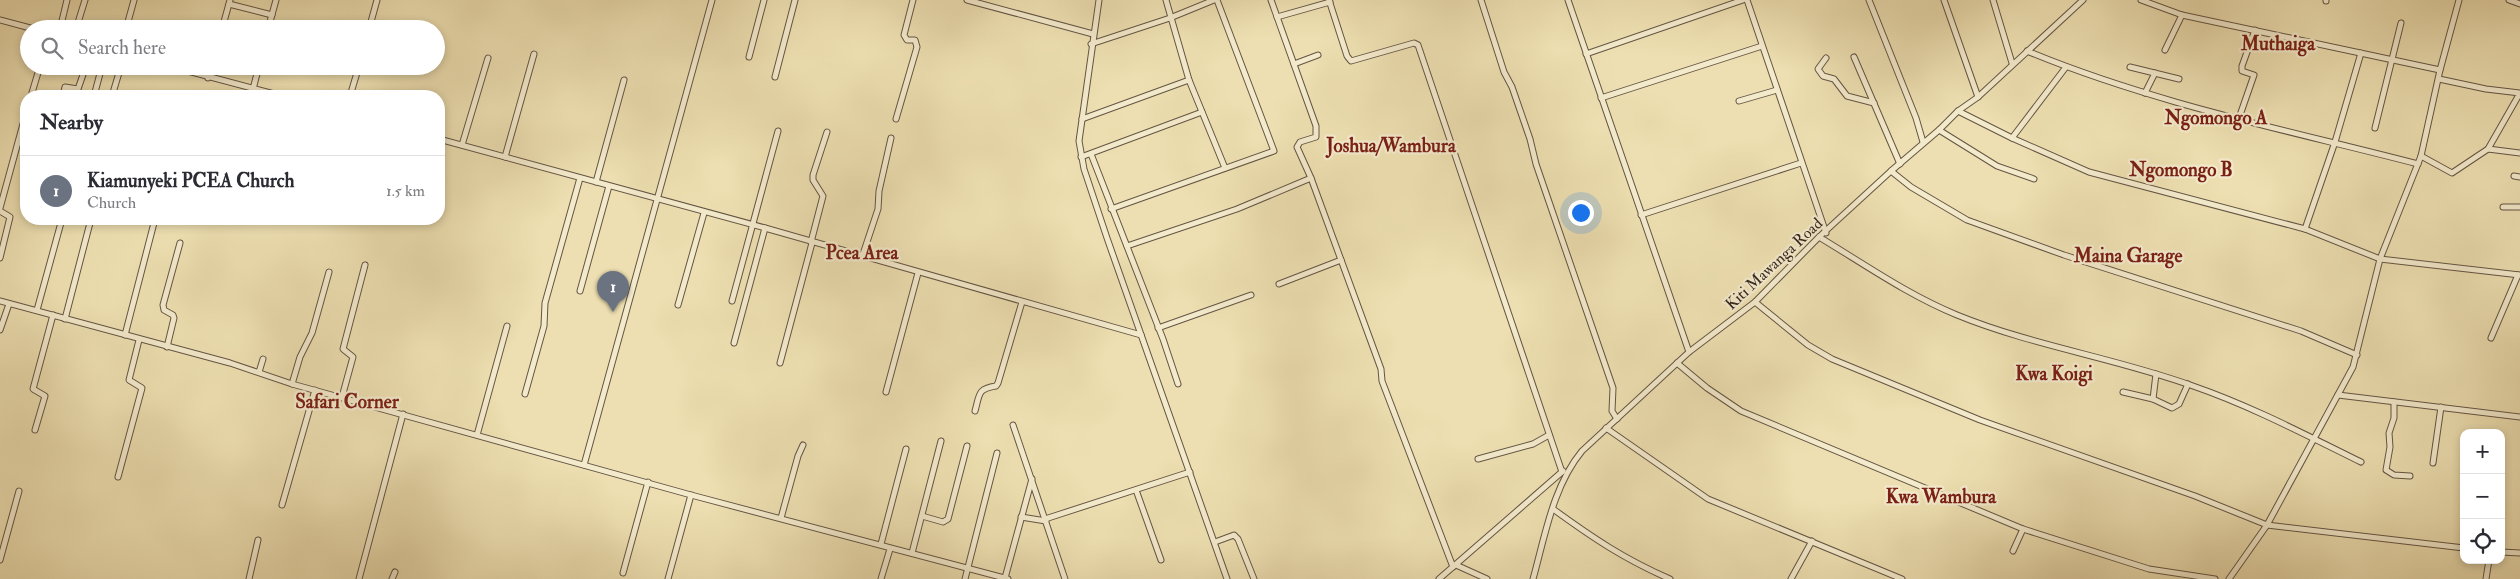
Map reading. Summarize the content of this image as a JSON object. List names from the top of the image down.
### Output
{
  "streets": {
    "street": ["Kiti Mawanga Road"]
  },
  "districts": [
    "Muthaiga",
    "Ngomongo A",
    "Joshua/Wambura",
    "Ngomongo B",
    "Pcea Area",
    "Maina Garage",
    "Kwa Koigi",
    "Safari Corner",
    "Kwa Wambura"
  ],
  "page": {
    "search": "Search here",
    "heading": "Nearby",
    "list": [
      {
        "mark": "1",
        "name": "Kiamunyeki PCEA Church",
        "note": "Church",
        "value": "1.5 km"
      }
    ],
    "pins": "1",
    "map_buttons": ["+", "−"]
  }
}
